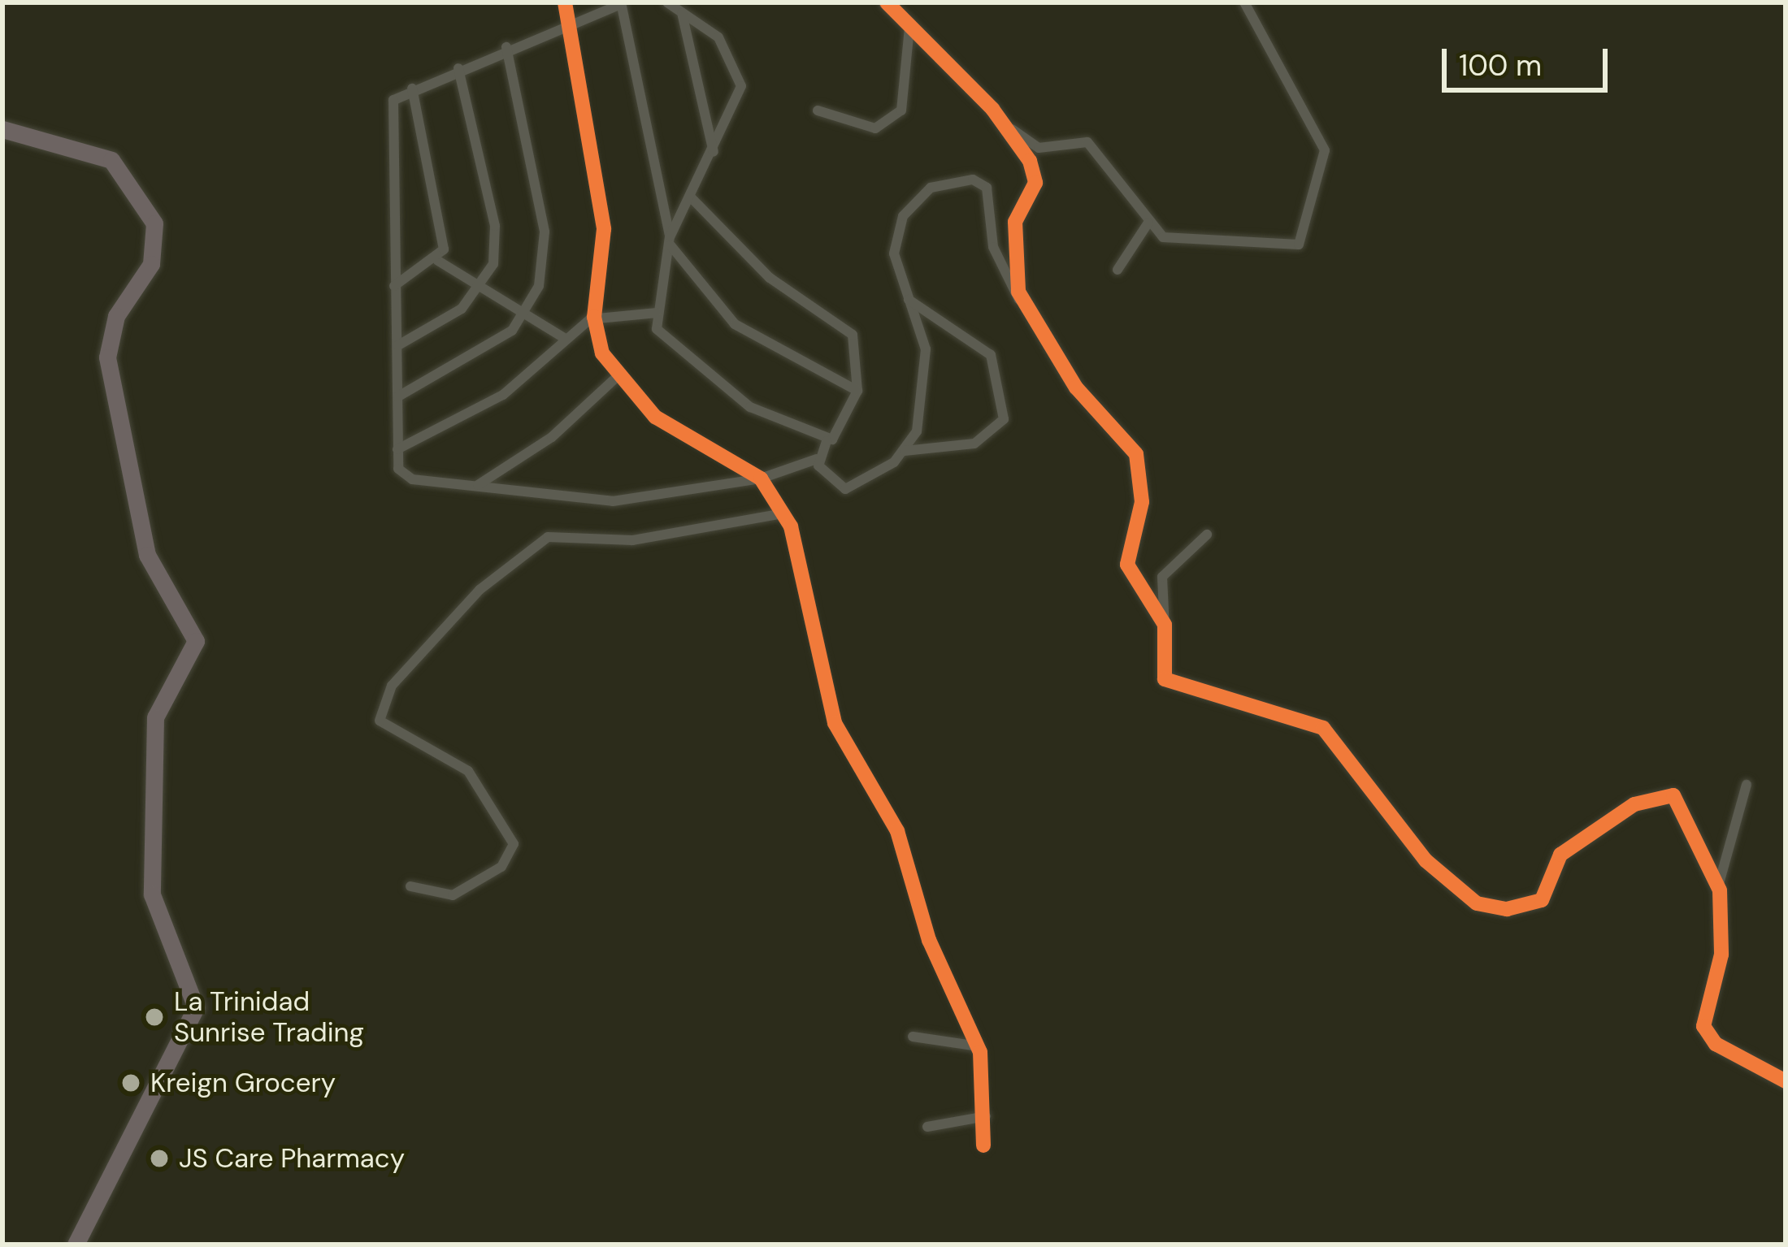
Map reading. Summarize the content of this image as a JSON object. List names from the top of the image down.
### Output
{
  "places": ["La Trinidad Sunrise Trading", "Kreign Grocery", "JS Care Pharmacy"],
  "scale_bar": "100 m"
}
